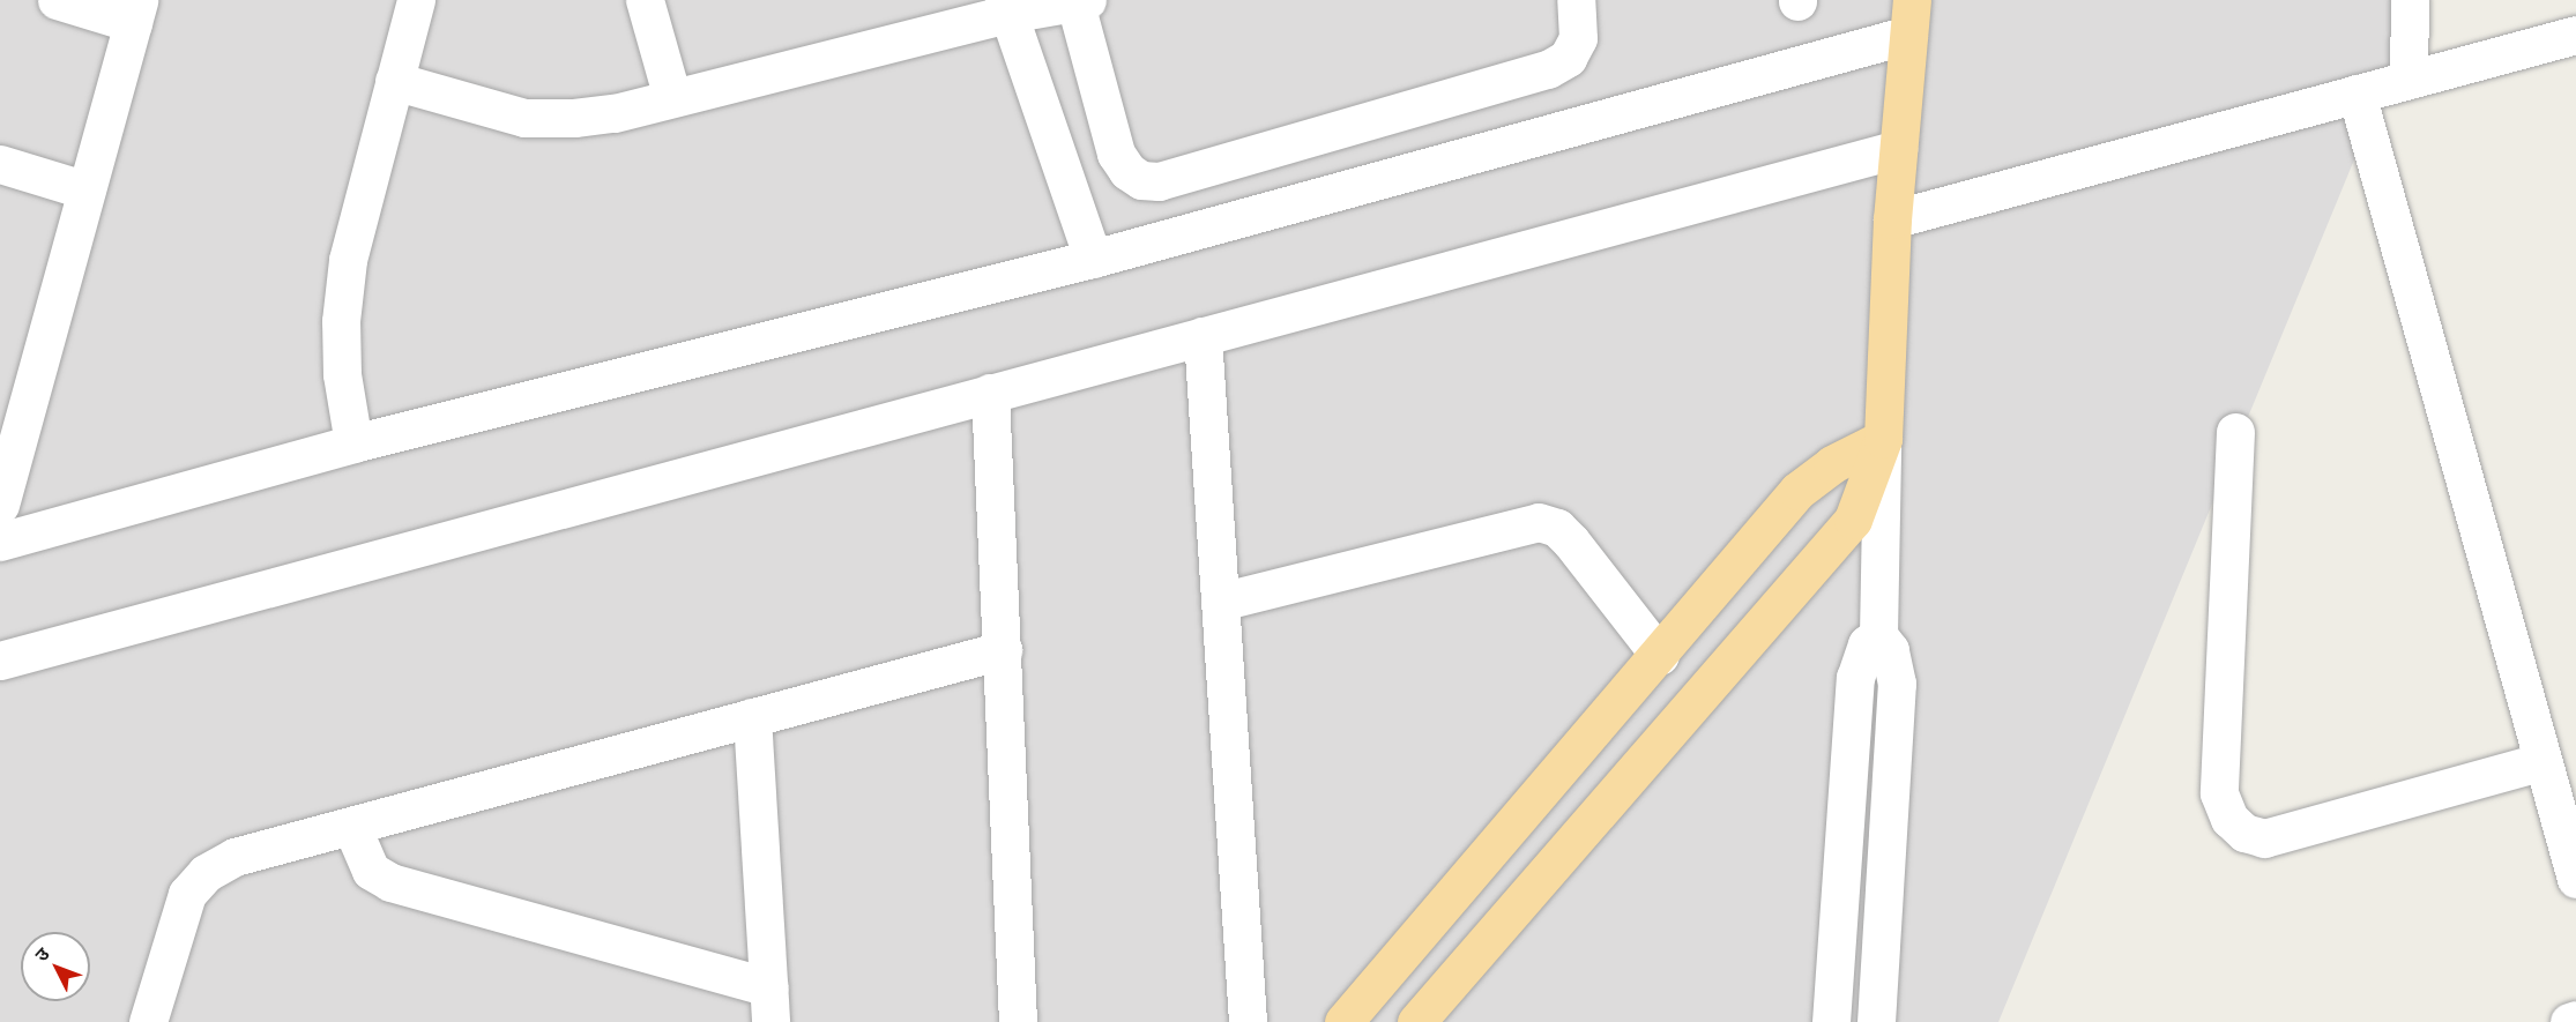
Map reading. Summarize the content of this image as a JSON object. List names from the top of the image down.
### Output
{
  "north": "top left"
}
